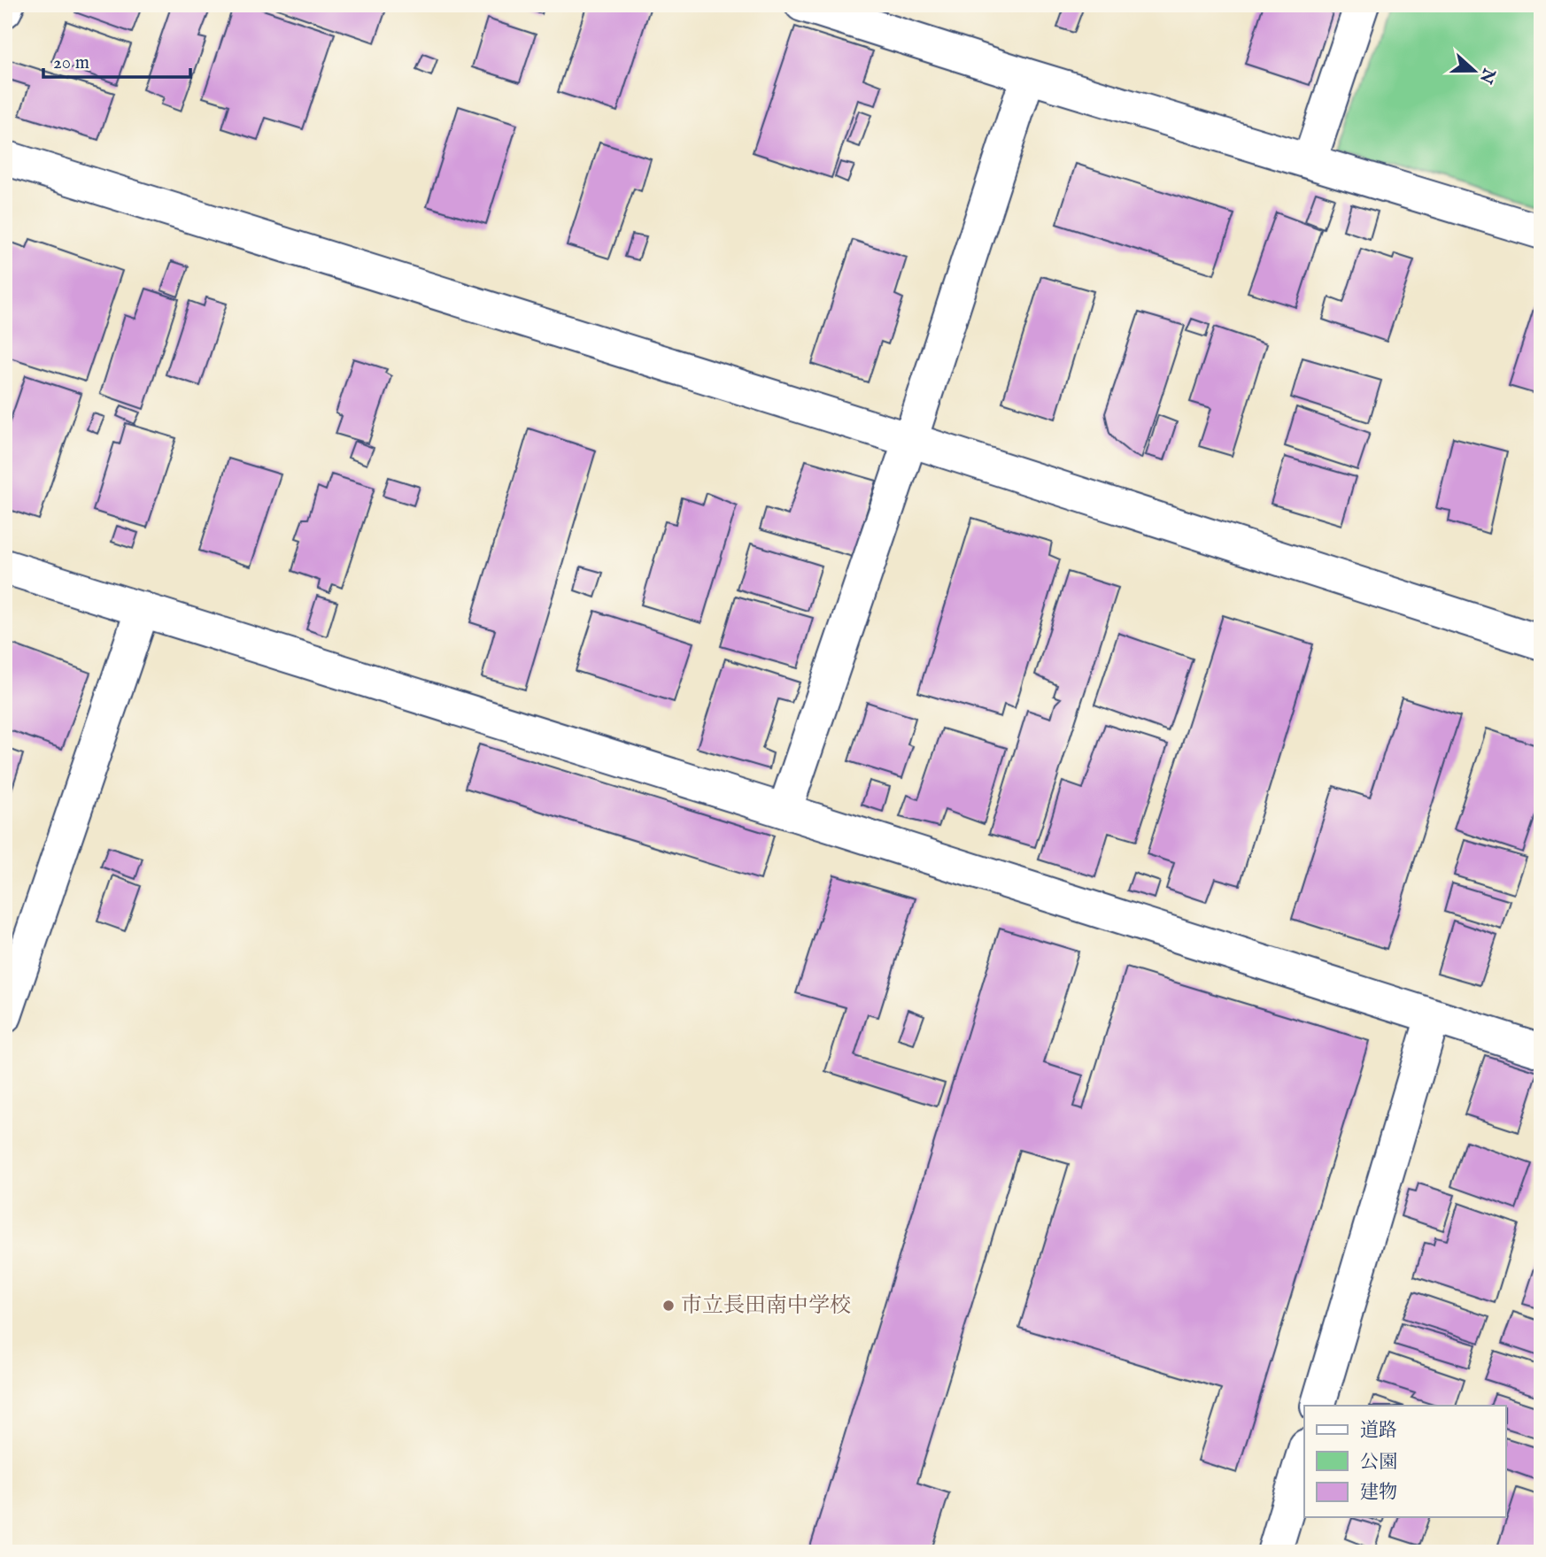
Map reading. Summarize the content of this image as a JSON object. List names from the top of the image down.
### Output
{
  "places": ["市立長田南中学校"],
  "legend": ["道路", "公園", "建物"],
  "scale_bar": "20 m",
  "north": "right"
}
